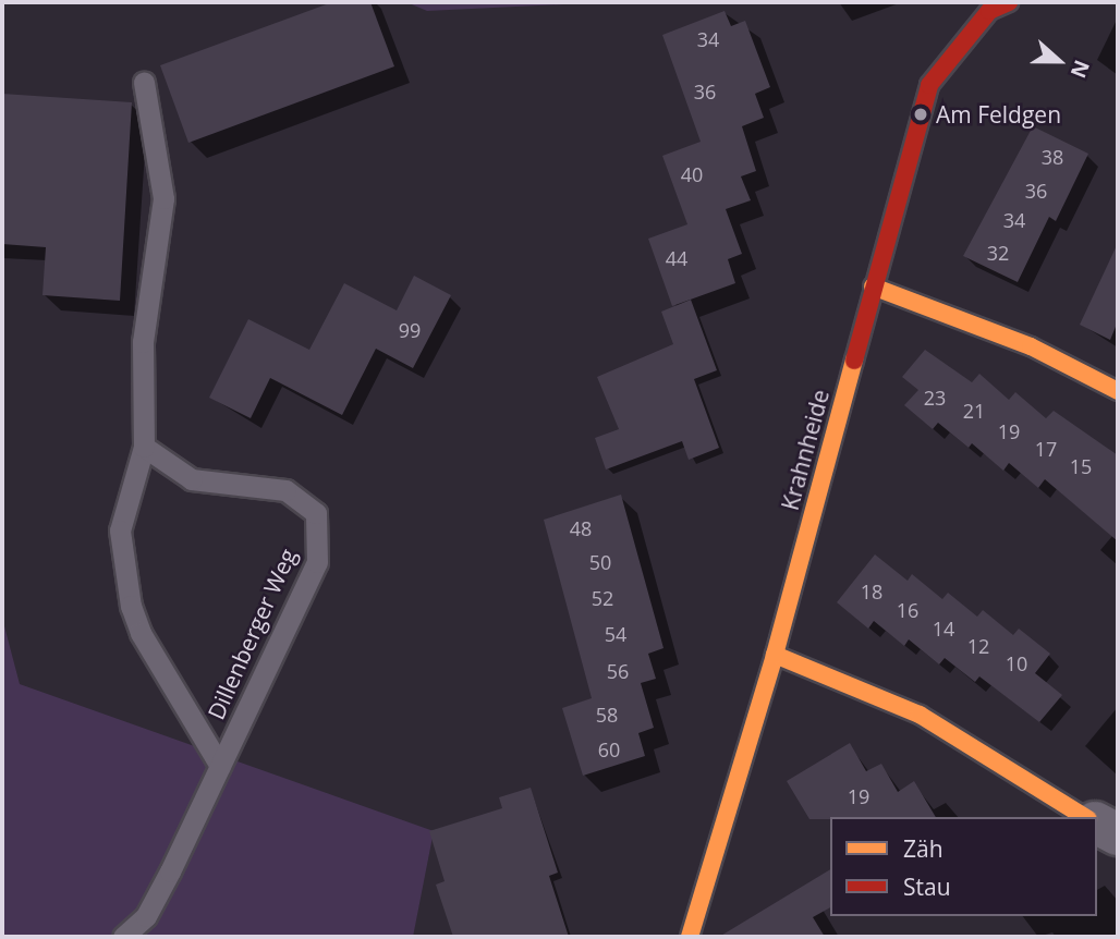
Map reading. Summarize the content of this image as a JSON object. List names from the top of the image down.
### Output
{
  "streets": {
    "street": ["Krahnheide"],
    "lane": ["Dillenberger Weg"]
  },
  "places": ["Am Feldgen"],
  "house_numbers": [
    "34",
    "36",
    "38",
    "40",
    "36",
    "34",
    "32",
    "44",
    "99",
    "23",
    "21",
    "19",
    "17",
    "15",
    "48",
    "50",
    "18",
    "52",
    "16",
    "14",
    "54",
    "12",
    "10",
    "56",
    "58",
    "60",
    "19"
  ],
  "legend": ["Zäh", "Stau"],
  "north": "right"
}
